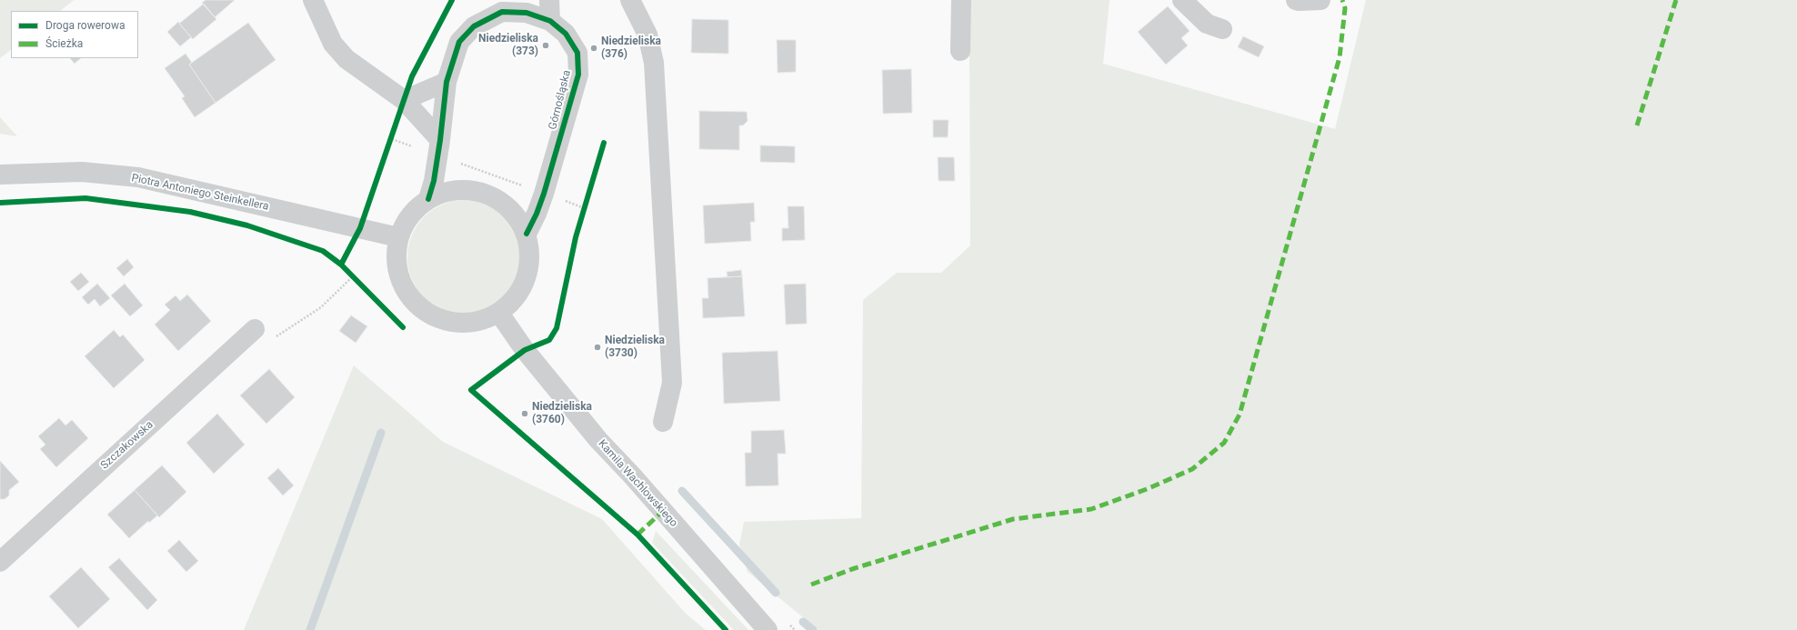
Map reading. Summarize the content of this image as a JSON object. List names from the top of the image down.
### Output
{
  "streets": {
    "street": [
      "Górnośląska",
      "Piotra Antoniego Steinkellera",
      "Szczakowska",
      "Kamila Wachlowskiego"
    ]
  },
  "places": [
    "Niedzieliska (373)",
    "Niedzieliska (376)",
    "Niedzieliska (3730)",
    "Niedzieliska (3760)"
  ],
  "legend": ["Droga rowerowa", "Ścieżka"]
}
